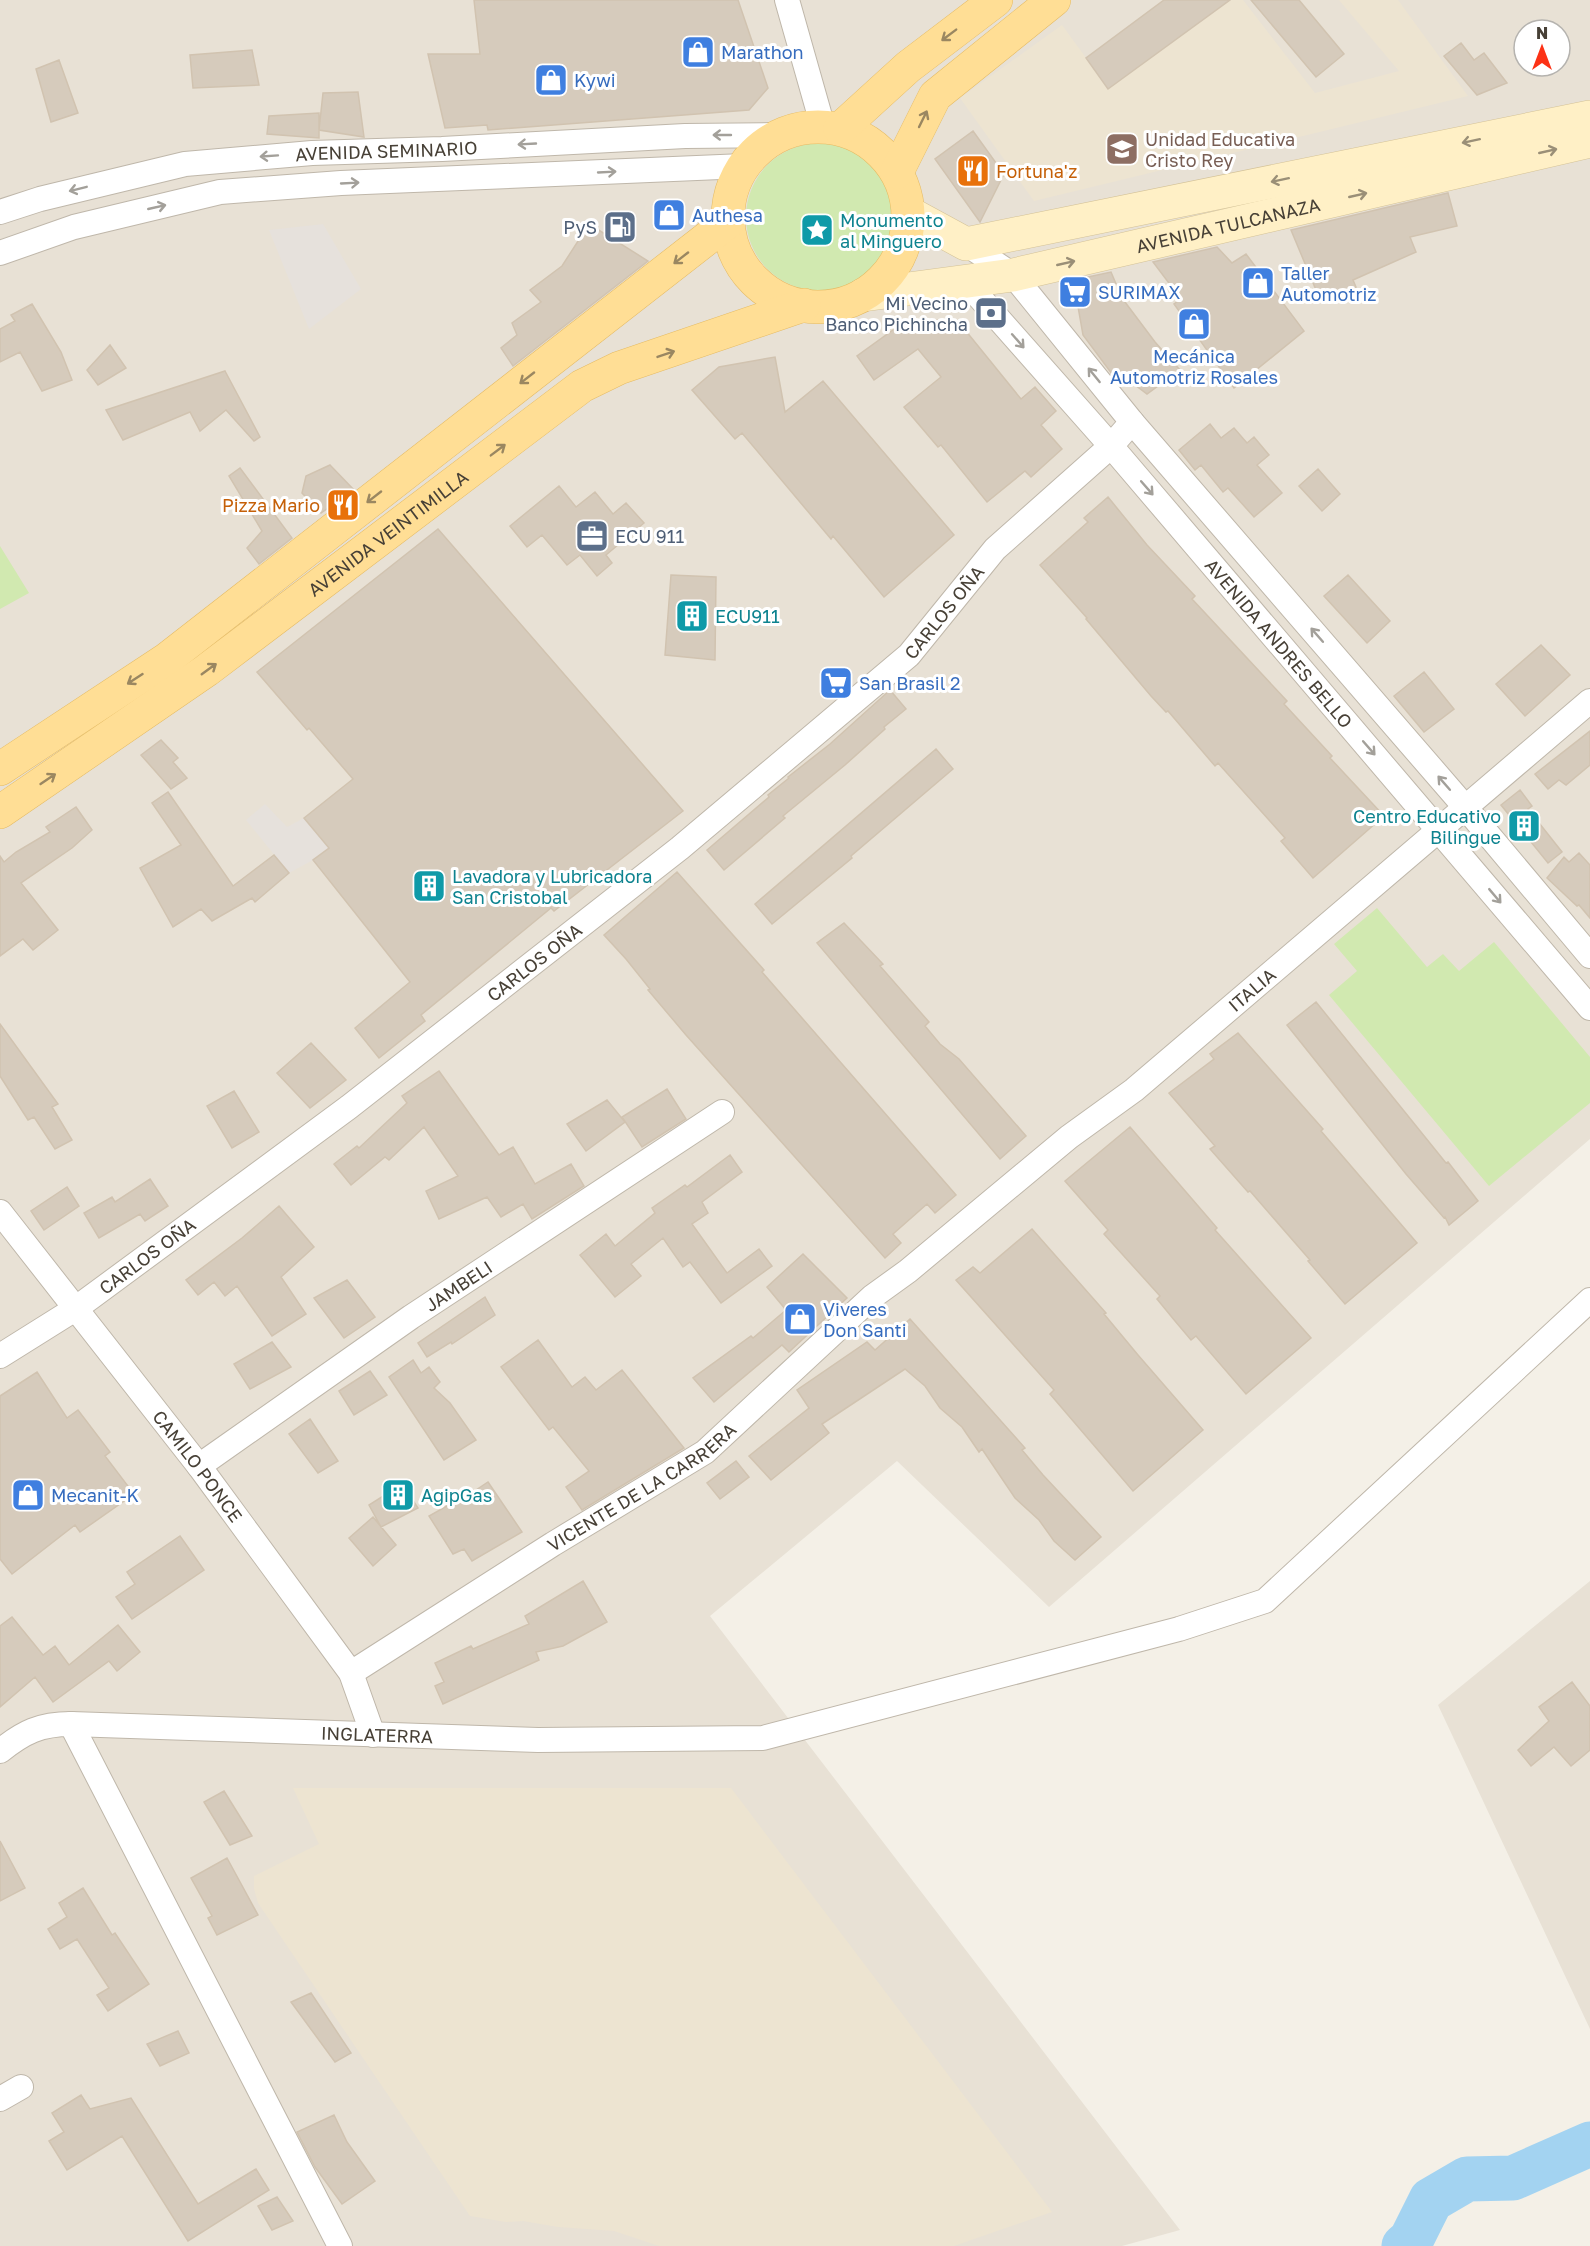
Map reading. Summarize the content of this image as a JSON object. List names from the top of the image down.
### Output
{
  "streets": {
    "main road": ["AVENIDA VEINTIMILLA"],
    "street": [
      "AVENIDA SEMINARIO",
      "AVENIDA TULCANAZA",
      "CARLOS OÑA",
      "AVENIDA ANDRES BELLO",
      "ITALIA",
      "JAMBELI",
      "CAMILO PONCE",
      "VICENTE DE LA CARRERA",
      "INGLATERRA"
    ]
  },
  "crossings": [
    ["AVENIDA SEMINARIO", "AVENIDA TULCANAZA"],
    ["AVENIDA SEMINARIO", "AVENIDA VEINTIMILLA"],
    ["AVENIDA TULCANAZA", "AVENIDA VEINTIMILLA"],
    ["AVENIDA TULCANAZA", "AVENIDA ANDRES BELLO"],
    ["CARLOS OÑA", "AVENIDA ANDRES BELLO"],
    ["CARLOS OÑA", "CAMILO PONCE"],
    ["AVENIDA ANDRES BELLO", "ITALIA"],
    ["ITALIA", "VICENTE DE LA CARRERA"],
    ["JAMBELI", "CAMILO PONCE"],
    ["CAMILO PONCE", "VICENTE DE LA CARRERA"],
    ["CAMILO PONCE", "INGLATERRA"]
  ],
  "places": {
    "shop": [
      "Marathon",
      "Kywi",
      "Authesa",
      "Taller Automotriz",
      "Mecánica Automotriz Rosales",
      "Viveres Don Santi",
      "Mecanit-K"
    ],
    "school or university": ["Unidad Educativa Cristo Rey"],
    "restaurant": ["Fortuna'z", "Pizza Mario"],
    "fuel station": ["PyS"],
    "place": ["Monumento al Minguero"],
    "supermarket": ["SURIMAX", "San Brasil 2"],
    "bank": ["Mi Vecino Banco Pichincha"],
    "office": ["ECU 911"],
    "building": [
      "ECU911",
      "Centro Educativo Bilingue",
      "Lavadora y Lubricadora San Cristobal",
      "AgipGas"
    ]
  },
  "north": "top"
}
